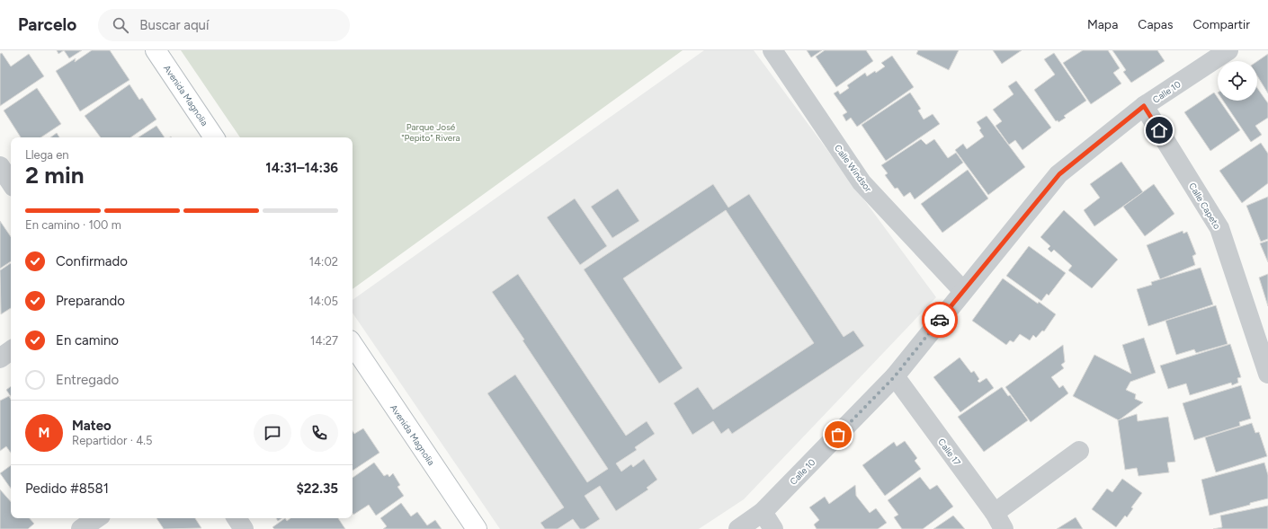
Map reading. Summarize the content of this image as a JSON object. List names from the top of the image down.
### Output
{
  "streets": {
    "street": [
      "Calle 10",
      "Avenida Magnolia",
      "Calle Windsor",
      "Calle Capeto",
      "Calle 17"
    ]
  },
  "crossings": [
    ["Calle 10", "Calle Windsor"],
    ["Calle 10", "Calle Capeto"],
    ["Calle 10", "Calle 17"]
  ],
  "parks": ["Parque José \"Pepito\" Rivera"],
  "page": {
    "header": "Parcelo",
    "search": "Buscar aquí",
    "nav": ["Mapa", "Capas", "Compartir"],
    "heading": ["2 min", "Llega en", "14:31–14:36"],
    "panel": [
      "Mateo",
      "Repartidor · 4.5",
      "Pedido #8581",
      "$22.35"
    ],
    "bar": "En camino · 100 m",
    "list": [
      ["Confirmado", "14:02"],
      ["Preparando", "14:05"],
      ["En camino", "14:27"],
      "Entregado"
    ],
    "round": "M"
  }
}
